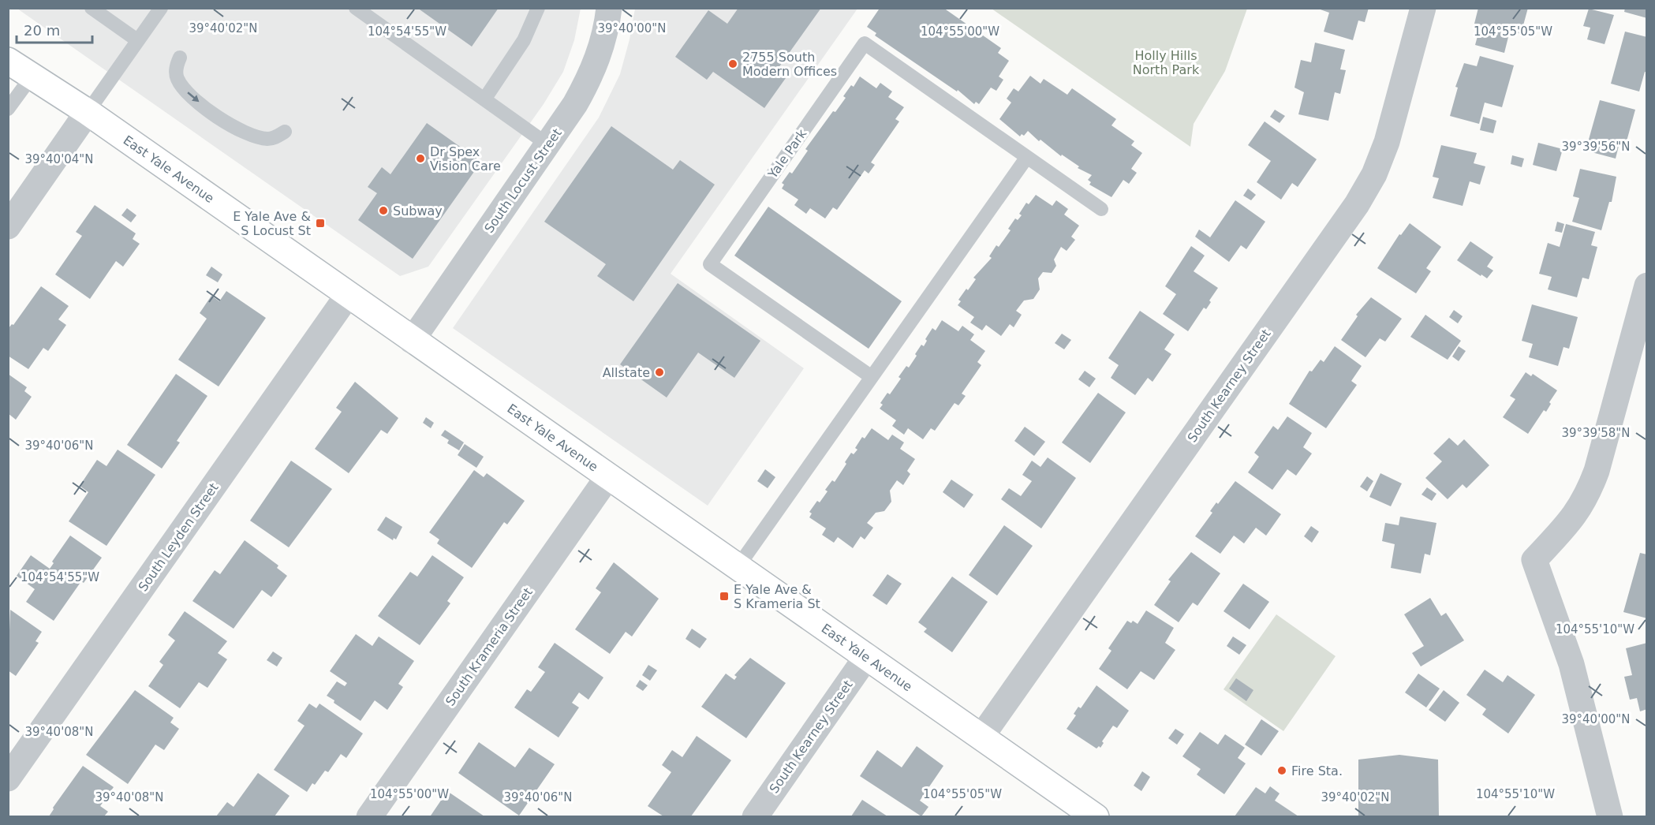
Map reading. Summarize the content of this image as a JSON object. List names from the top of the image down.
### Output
{
  "streets": {
    "main road": ["East Yale Avenue"],
    "street": [
      "South Locust Street",
      "South Kearney Street",
      "South Leyden Street",
      "South Krameria Street"
    ],
    "lane": ["Yale Park"]
  },
  "crossings": [
    ["East Yale Avenue", "South Locust Street"],
    ["East Yale Avenue", "South Kearney Street"],
    ["East Yale Avenue", "South Leyden Street"],
    ["East Yale Avenue", "South Krameria Street"]
  ],
  "parks": ["Holly Hills North Park"],
  "places": {
    "other": [
      "2755 South Modern Offices",
      "Dr Spex Vision Care",
      "Subway",
      "Allstate",
      "Fire Sta."
    ],
    "transit": ["E Yale Ave & S Locust St", "E Yale Ave & S Krameria St"]
  },
  "scale_bar": "20 m",
  "coordinates": [
    "39°40'02\"N",
    "39°40'00\"N",
    "104°54'55\"W",
    "104°55'00\"W",
    "104°55'05\"W",
    "39°39'56\"N",
    "39°40'04\"N",
    "39°39'58\"N",
    "39°40'06\"N",
    "104°55'10\"W",
    "39°40'08\"N"
  ]
}
